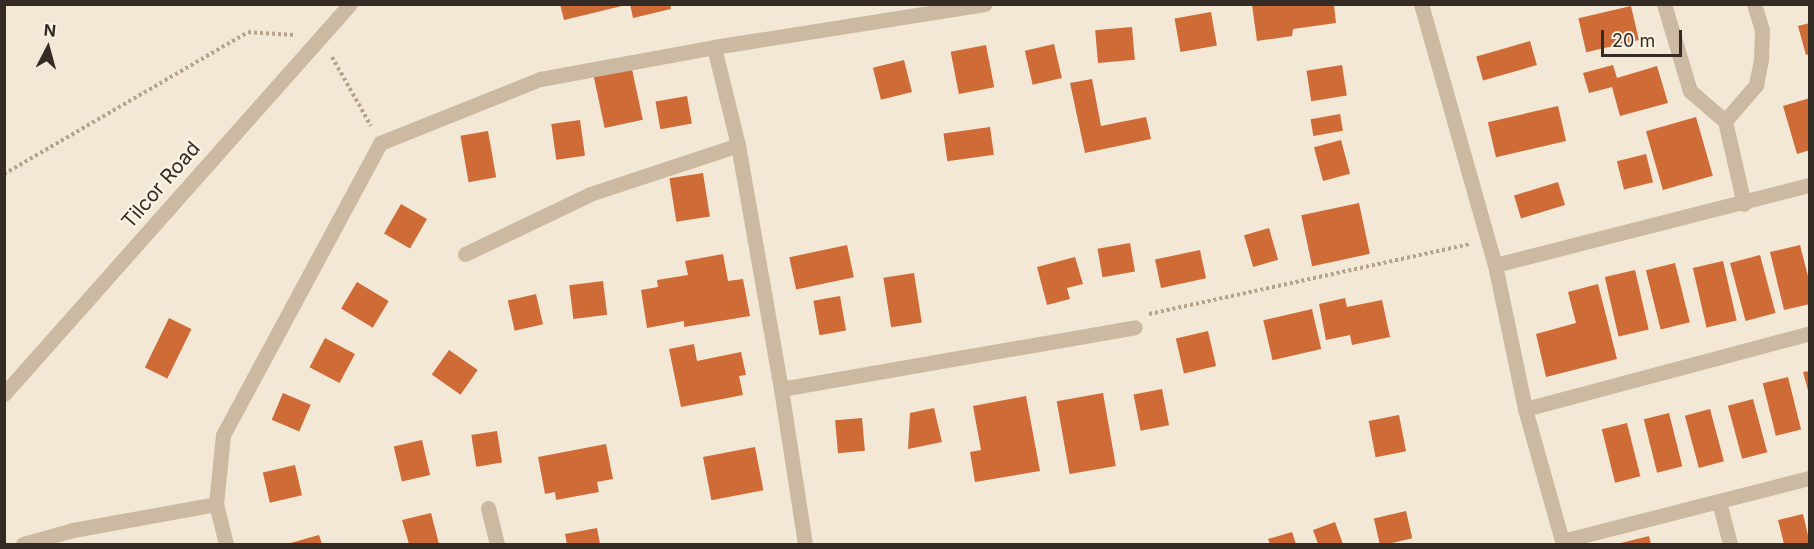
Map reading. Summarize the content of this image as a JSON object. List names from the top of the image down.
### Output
{
  "streets": {
    "street": ["Tilcor Road"]
  },
  "scale_bar": "20 m",
  "north": "top"
}
